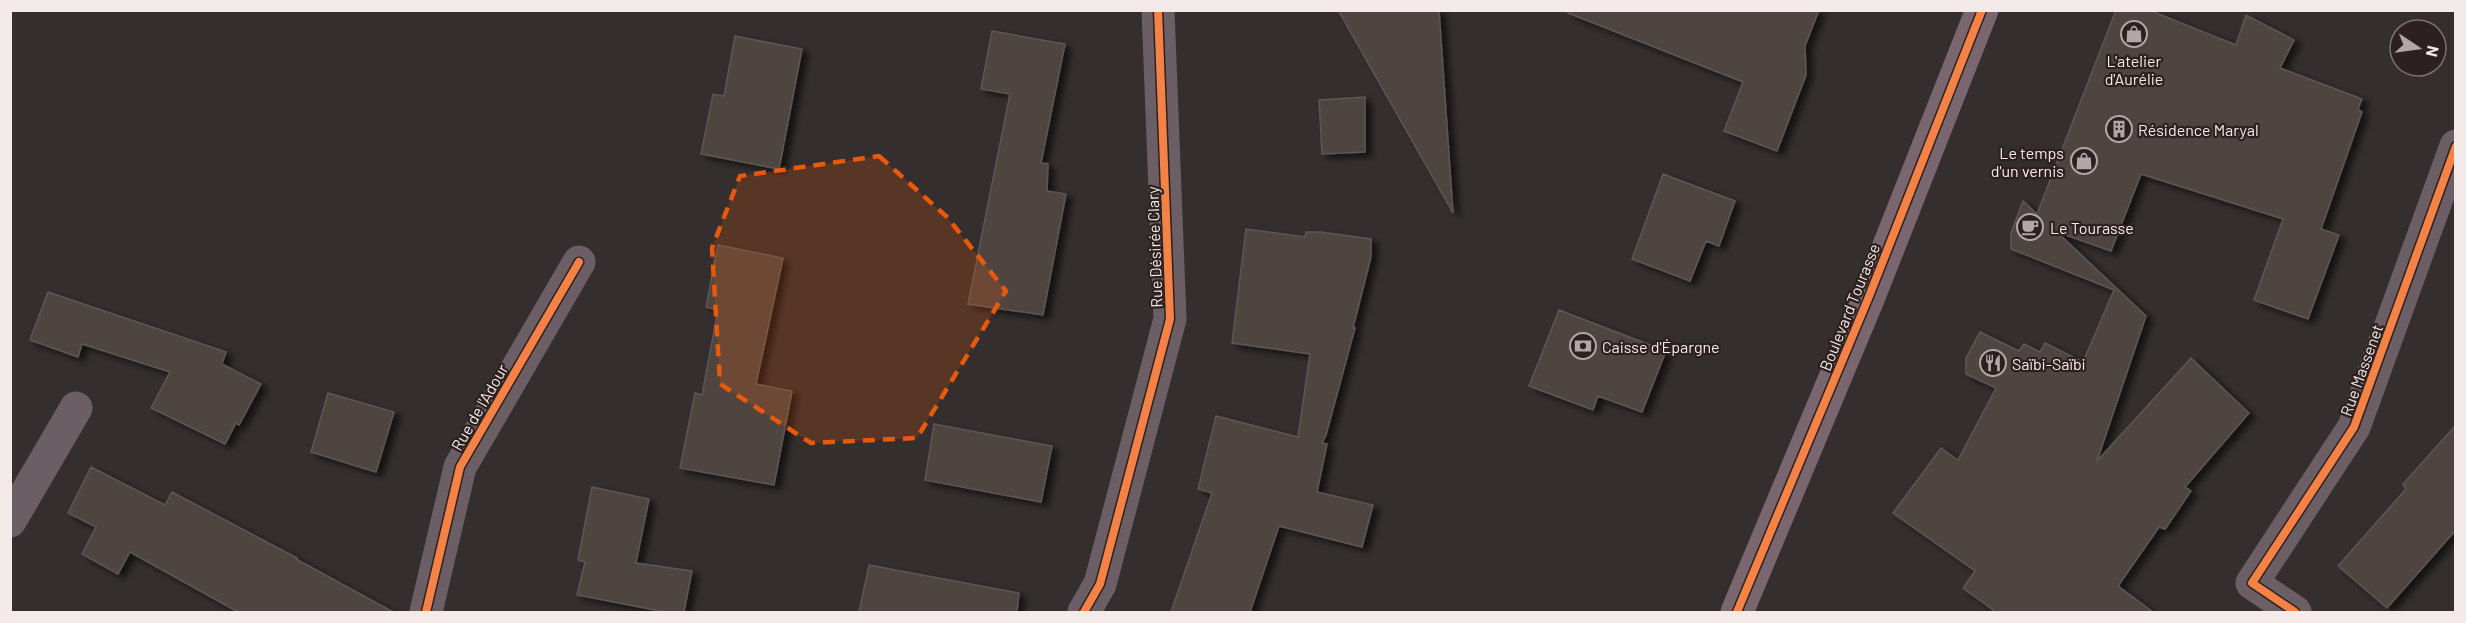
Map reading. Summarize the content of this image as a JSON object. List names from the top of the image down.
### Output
{
  "streets": {
    "main road": ["Boulevard Tourasse"],
    "street": ["Rue Désirée Clary", "Rue Massenet", "Rue de l'Adour"]
  },
  "places": {
    "shop": ["L'atelier d'Aurélie", "Le temps d'un vernis"],
    "building": ["Résidence Maryal"],
    "cafe": ["Le Tourasse"],
    "bank": ["Caisse d'Épargne"],
    "restaurant": ["Saïbi-Saïbi"]
  },
  "north": "right"
}
